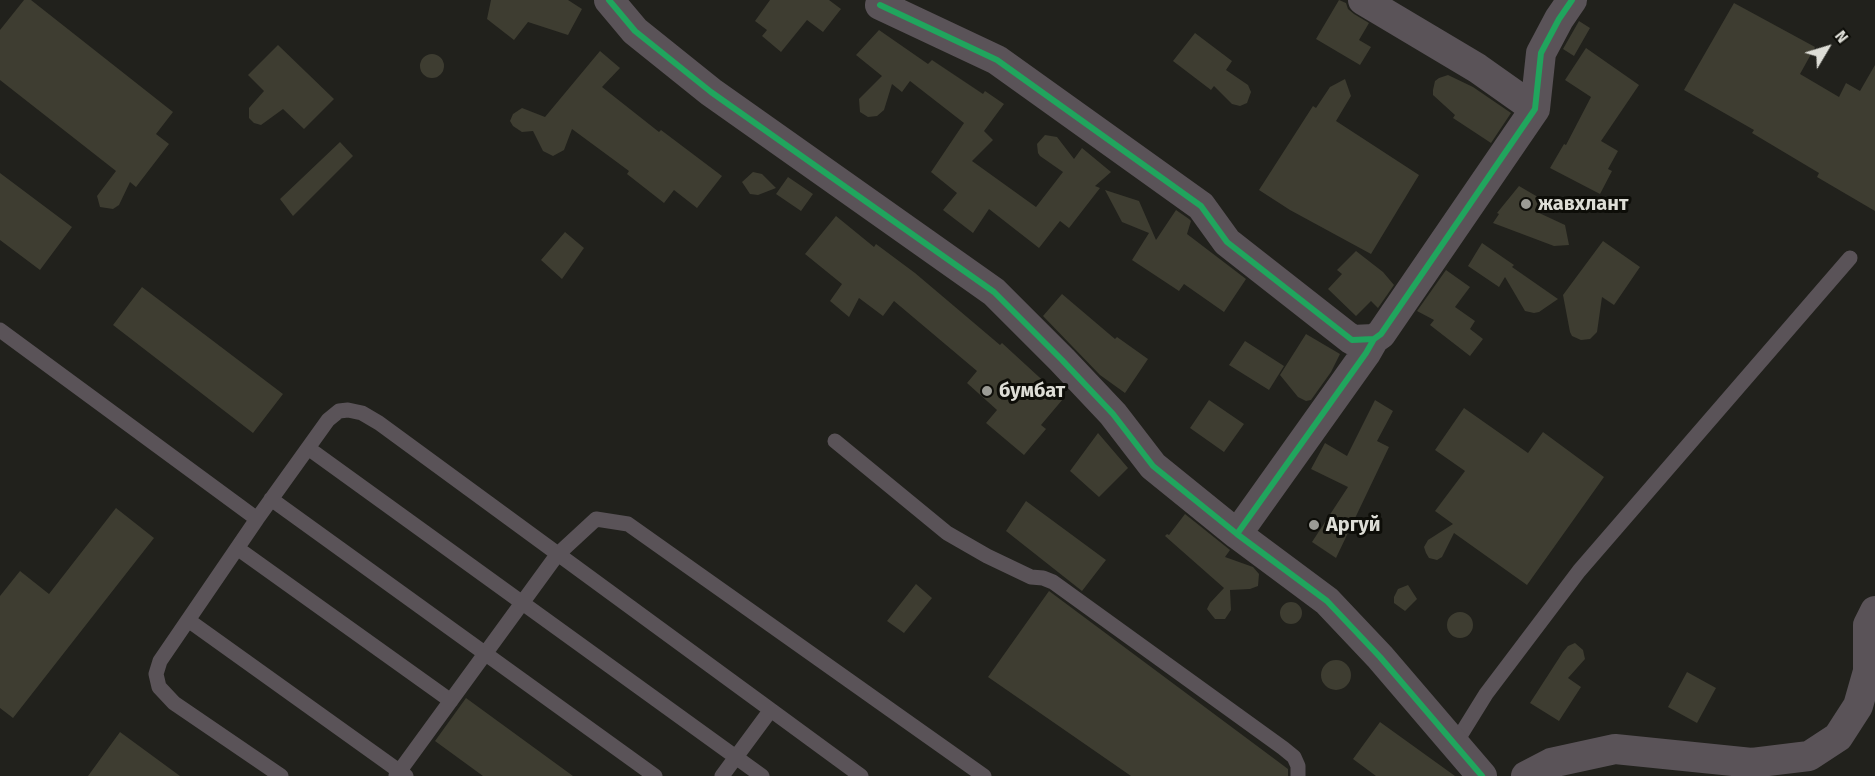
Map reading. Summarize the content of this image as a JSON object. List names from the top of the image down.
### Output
{
  "places": ["жавхлант", "бумбат", "Аргуй"],
  "north": "top right"
}
